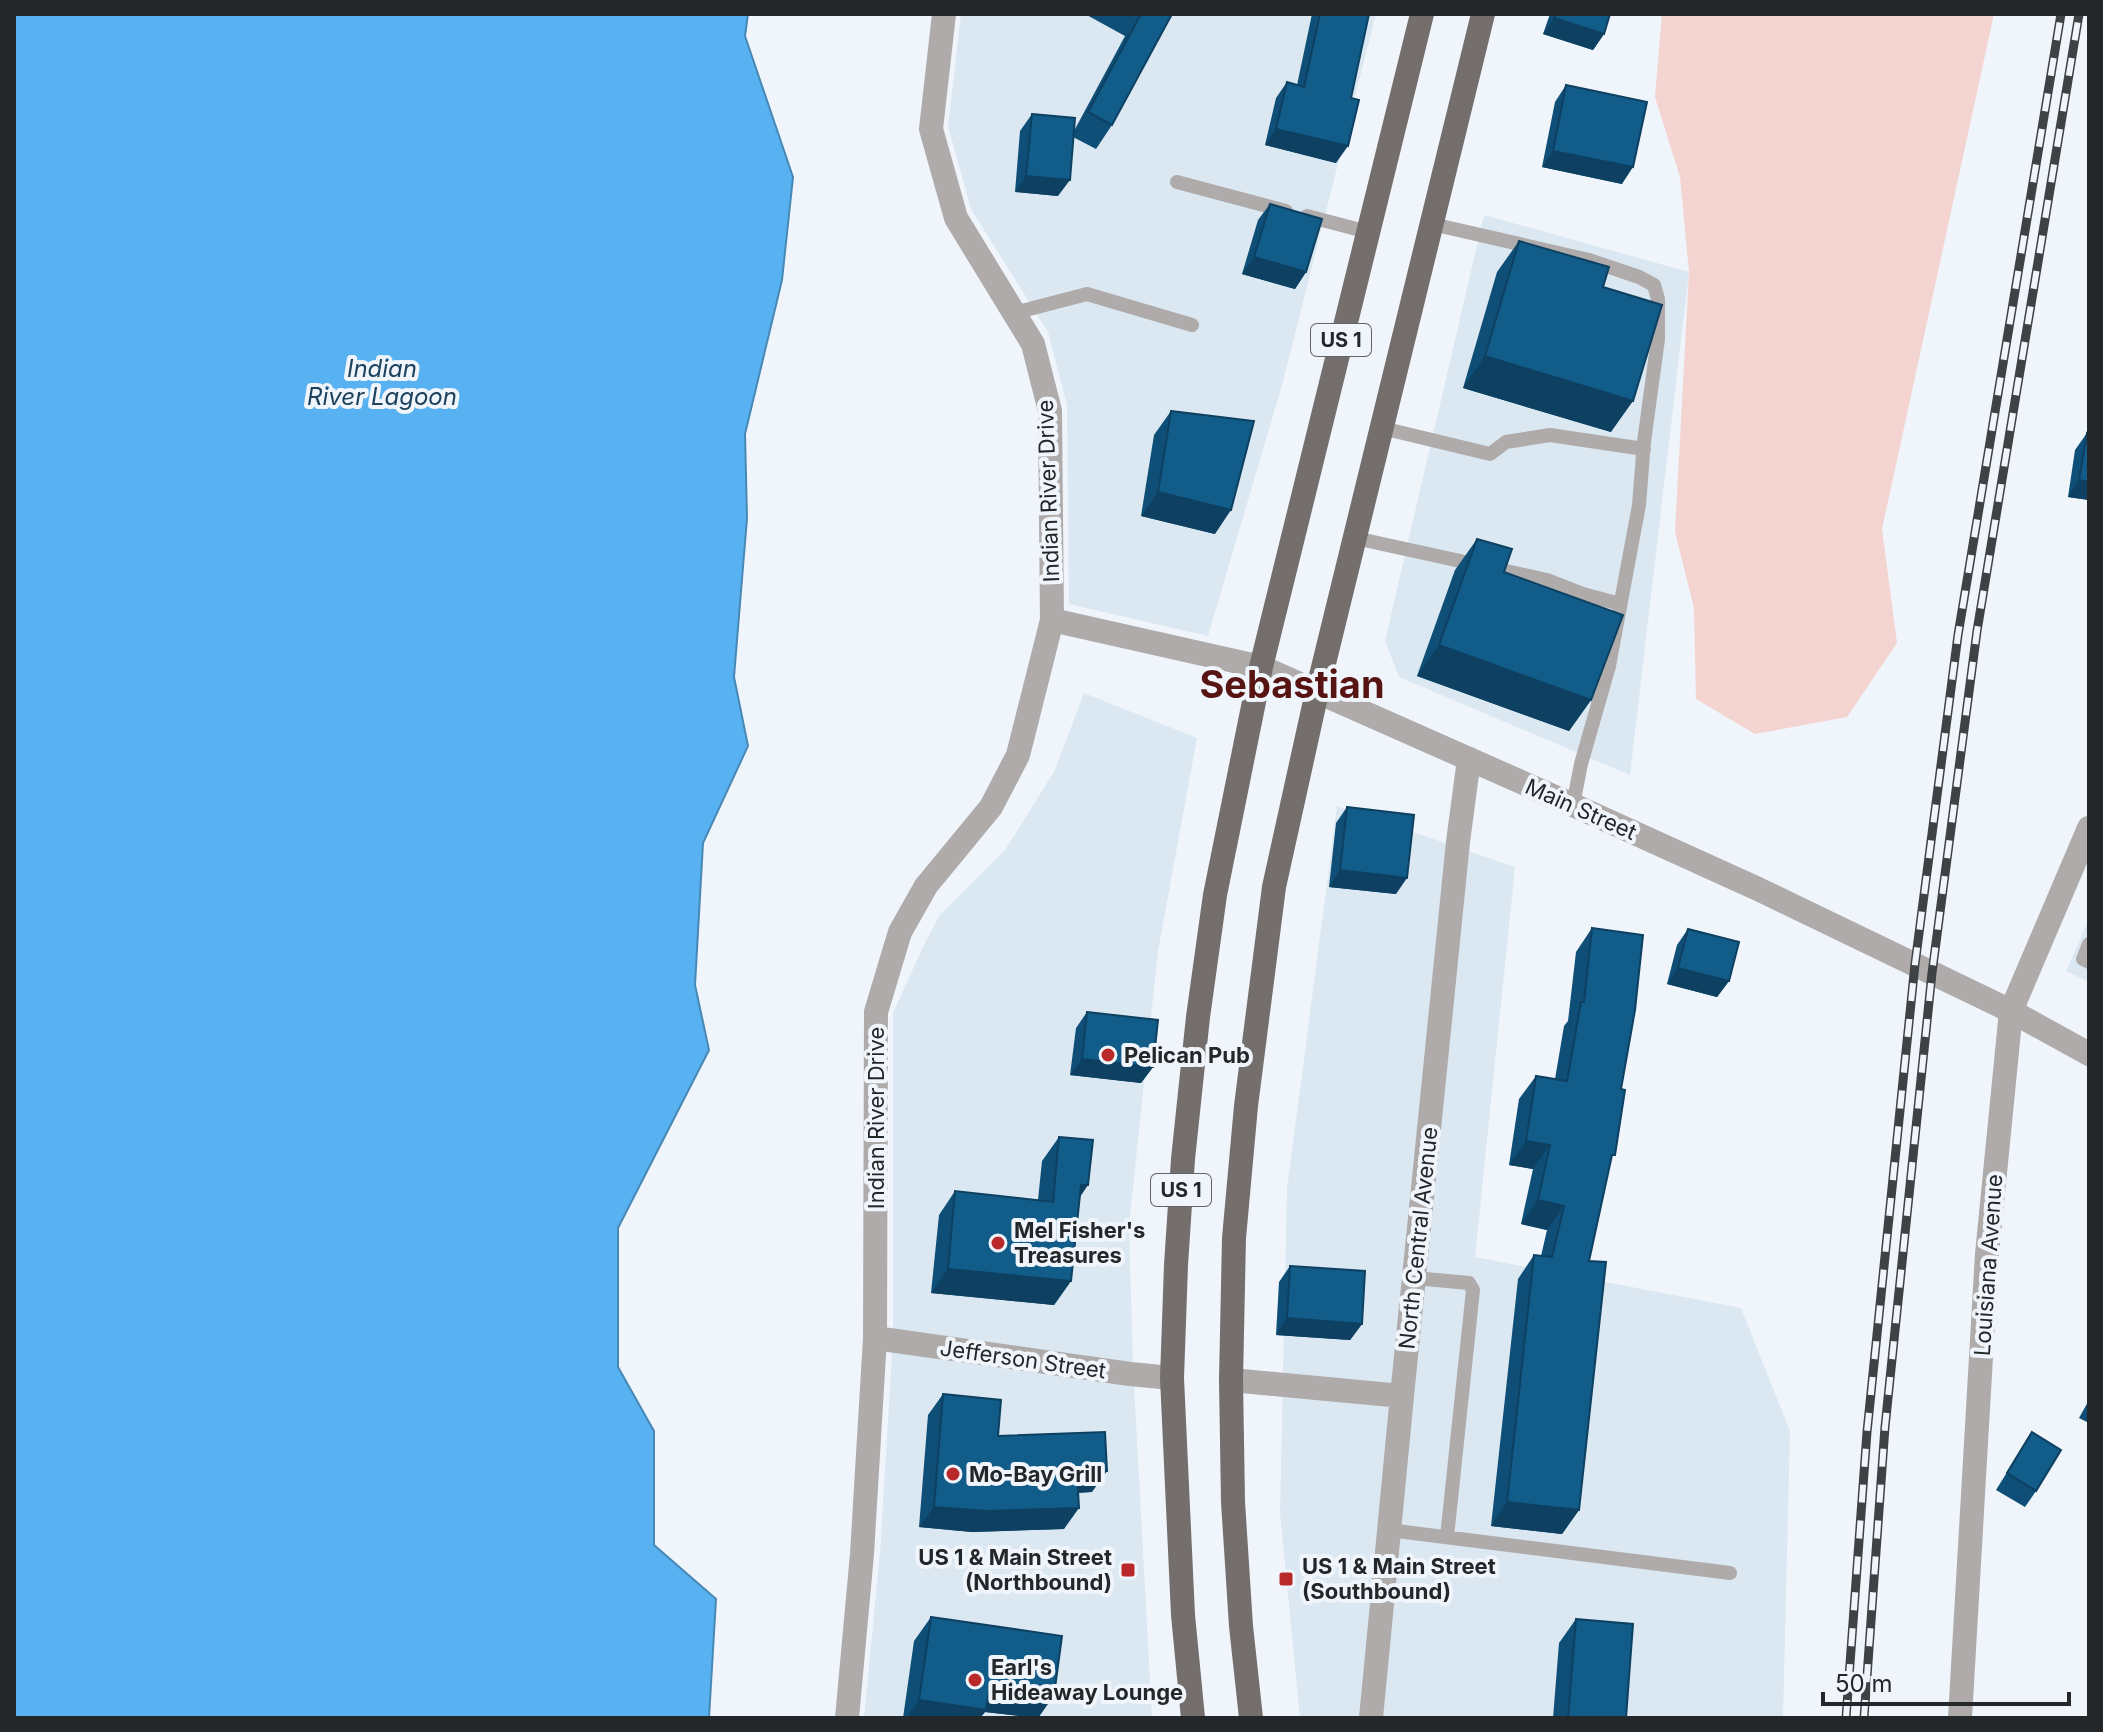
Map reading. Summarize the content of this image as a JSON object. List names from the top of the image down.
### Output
{
  "streets": {
    "main road": ["US 1"],
    "street": [
      "Indian River Drive",
      "Main Street",
      "North Central Avenue",
      "Louisiana Avenue",
      "Jefferson Street"
    ]
  },
  "crossings": [
    ["US 1", "Main Street"],
    ["US 1", "Jefferson Street"],
    ["Indian River Drive", "Main Street"],
    ["Indian River Drive", "Jefferson Street"],
    ["Main Street", "North Central Avenue"],
    ["Main Street", "Louisiana Avenue"]
  ],
  "districts": ["Sebastian"],
  "water": ["Indian River Lagoon"],
  "places": {
    "other": [
      "Pelican Pub",
      "Mel Fisher's Treasures",
      "Mo-Bay Grill",
      "Earl's Hideaway Lounge"
    ],
    "transit": ["US 1 & Main Street (Northbound)", "US 1 & Main Street (Southbound)"]
  },
  "scale_bar": "50 m"
}
